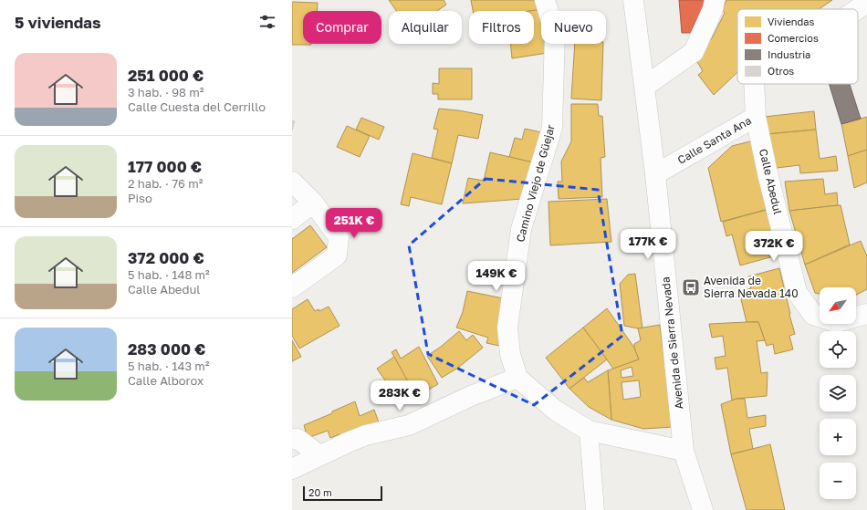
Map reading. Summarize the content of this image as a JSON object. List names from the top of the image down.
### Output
{
  "streets": {
    "street": [
      "Calle Santa Ana",
      "Calle Abedul",
      "Camino Viejo de Güejar",
      "Avenida de Sierra Nevada"
    ]
  },
  "crossings": [
    ["Calle Santa Ana", "Calle Abedul"],
    ["Calle Santa Ana", "Avenida de Sierra Nevada"]
  ],
  "places": {
    "bus stop": ["Avenida de Sierra Nevada 140"]
  },
  "legend": [
    "Viviendas",
    "Comercios",
    "Industria",
    "Otros"
  ],
  "scale_bar": "20 m",
  "north": "bottom left",
  "page": {
    "heading": "5 viviendas",
    "chip": [
      "Comprar",
      "Alquilar",
      "Filtros",
      "Nuevo"
    ],
    "list": [
      {
        "name": "251 000 €",
        "note": "3 hab. · 98 m² · Calle Cuesta del Cerrillo"
      },
      {
        "name": "177 000 €",
        "note": "2 hab. · 76 m² · Piso"
      },
      {
        "name": "372 000 €",
        "note": "5 hab. · 148 m² · Calle Abedul"
      },
      {
        "name": "283 000 €",
        "note": "5 hab. · 143 m² · Calle Alborox"
      }
    ],
    "price": [
      "251K €",
      "177K €",
      "372K €",
      "149K €",
      "283K €"
    ],
    "map_buttons": ["+", "−"],
    "scale": "20 m"
  }
}
